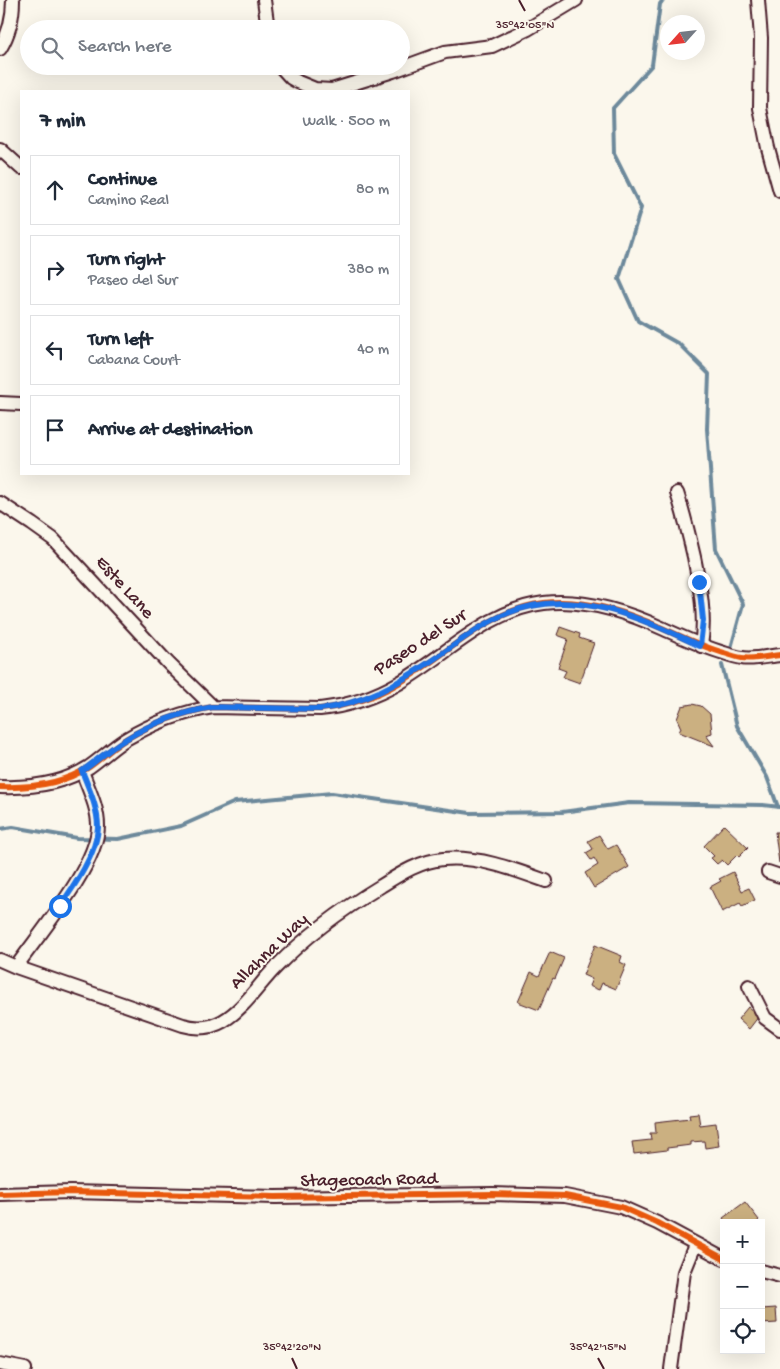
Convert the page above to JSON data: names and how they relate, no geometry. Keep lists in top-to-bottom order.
{
  "streets": {
    "street": [
      "Este Lane",
      "Paseo del Sur",
      "Allahna Way",
      "Stagecoach Road"
    ]
  },
  "crossings": [
    ["Este Lane", "Paseo del Sur"]
  ],
  "north": "bottom left",
  "page": {
    "search": "Search here",
    "heading": ["7 min", "Walk · 500 m"],
    "list": [
      ["Continue", "Camino Real", "80 m"],
      ["Turn right", "Paseo del Sur", "380 m"],
      ["Turn left", "Cabana Court", "40 m"],
      "Arrive at destination"
    ],
    "map_buttons": ["+", "−"]
  },
  "coordinates": ["35°42'05\"N", "35°42'20\"N", "35°42'15\"N"]
}
